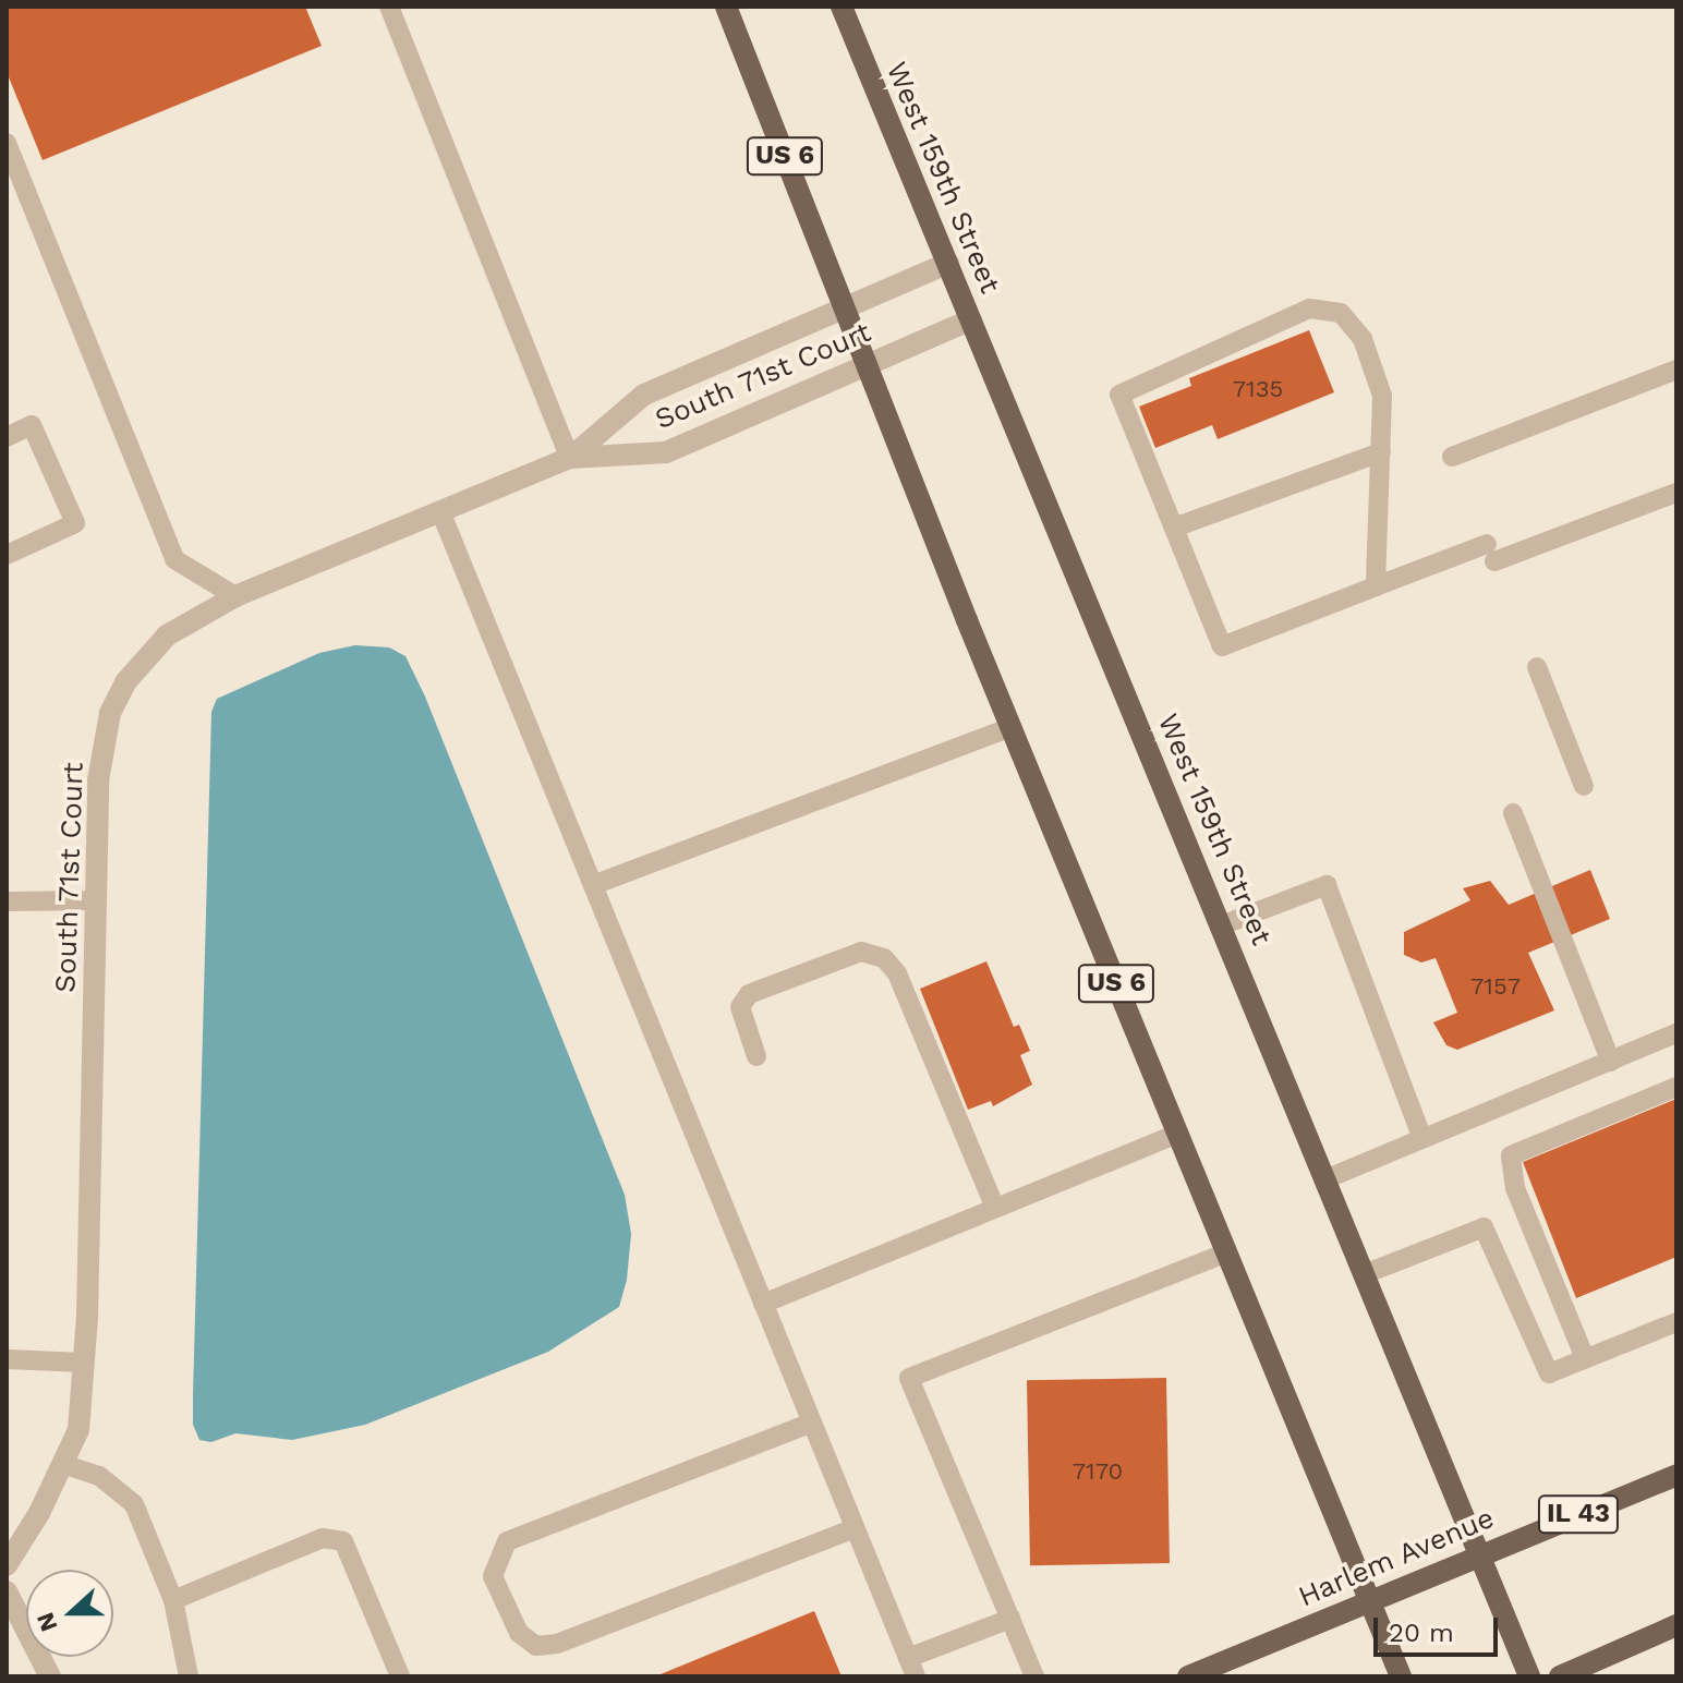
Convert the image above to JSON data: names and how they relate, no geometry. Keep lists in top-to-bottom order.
{
  "streets": {
    "main road": [
      "US 6",
      "West 159th Street",
      "IL 43",
      "Harlem Avenue"
    ],
    "street": ["South 71st Court"]
  },
  "crossings": [
    ["US 6", "South 71st Court"],
    ["US 6", "Harlem Avenue"],
    ["West 159th Street", "South 71st Court"],
    ["West 159th Street", "Harlem Avenue"]
  ],
  "house_numbers": ["7135", "7157", "7170"],
  "scale_bar": "20 m",
  "north": "left"
}
